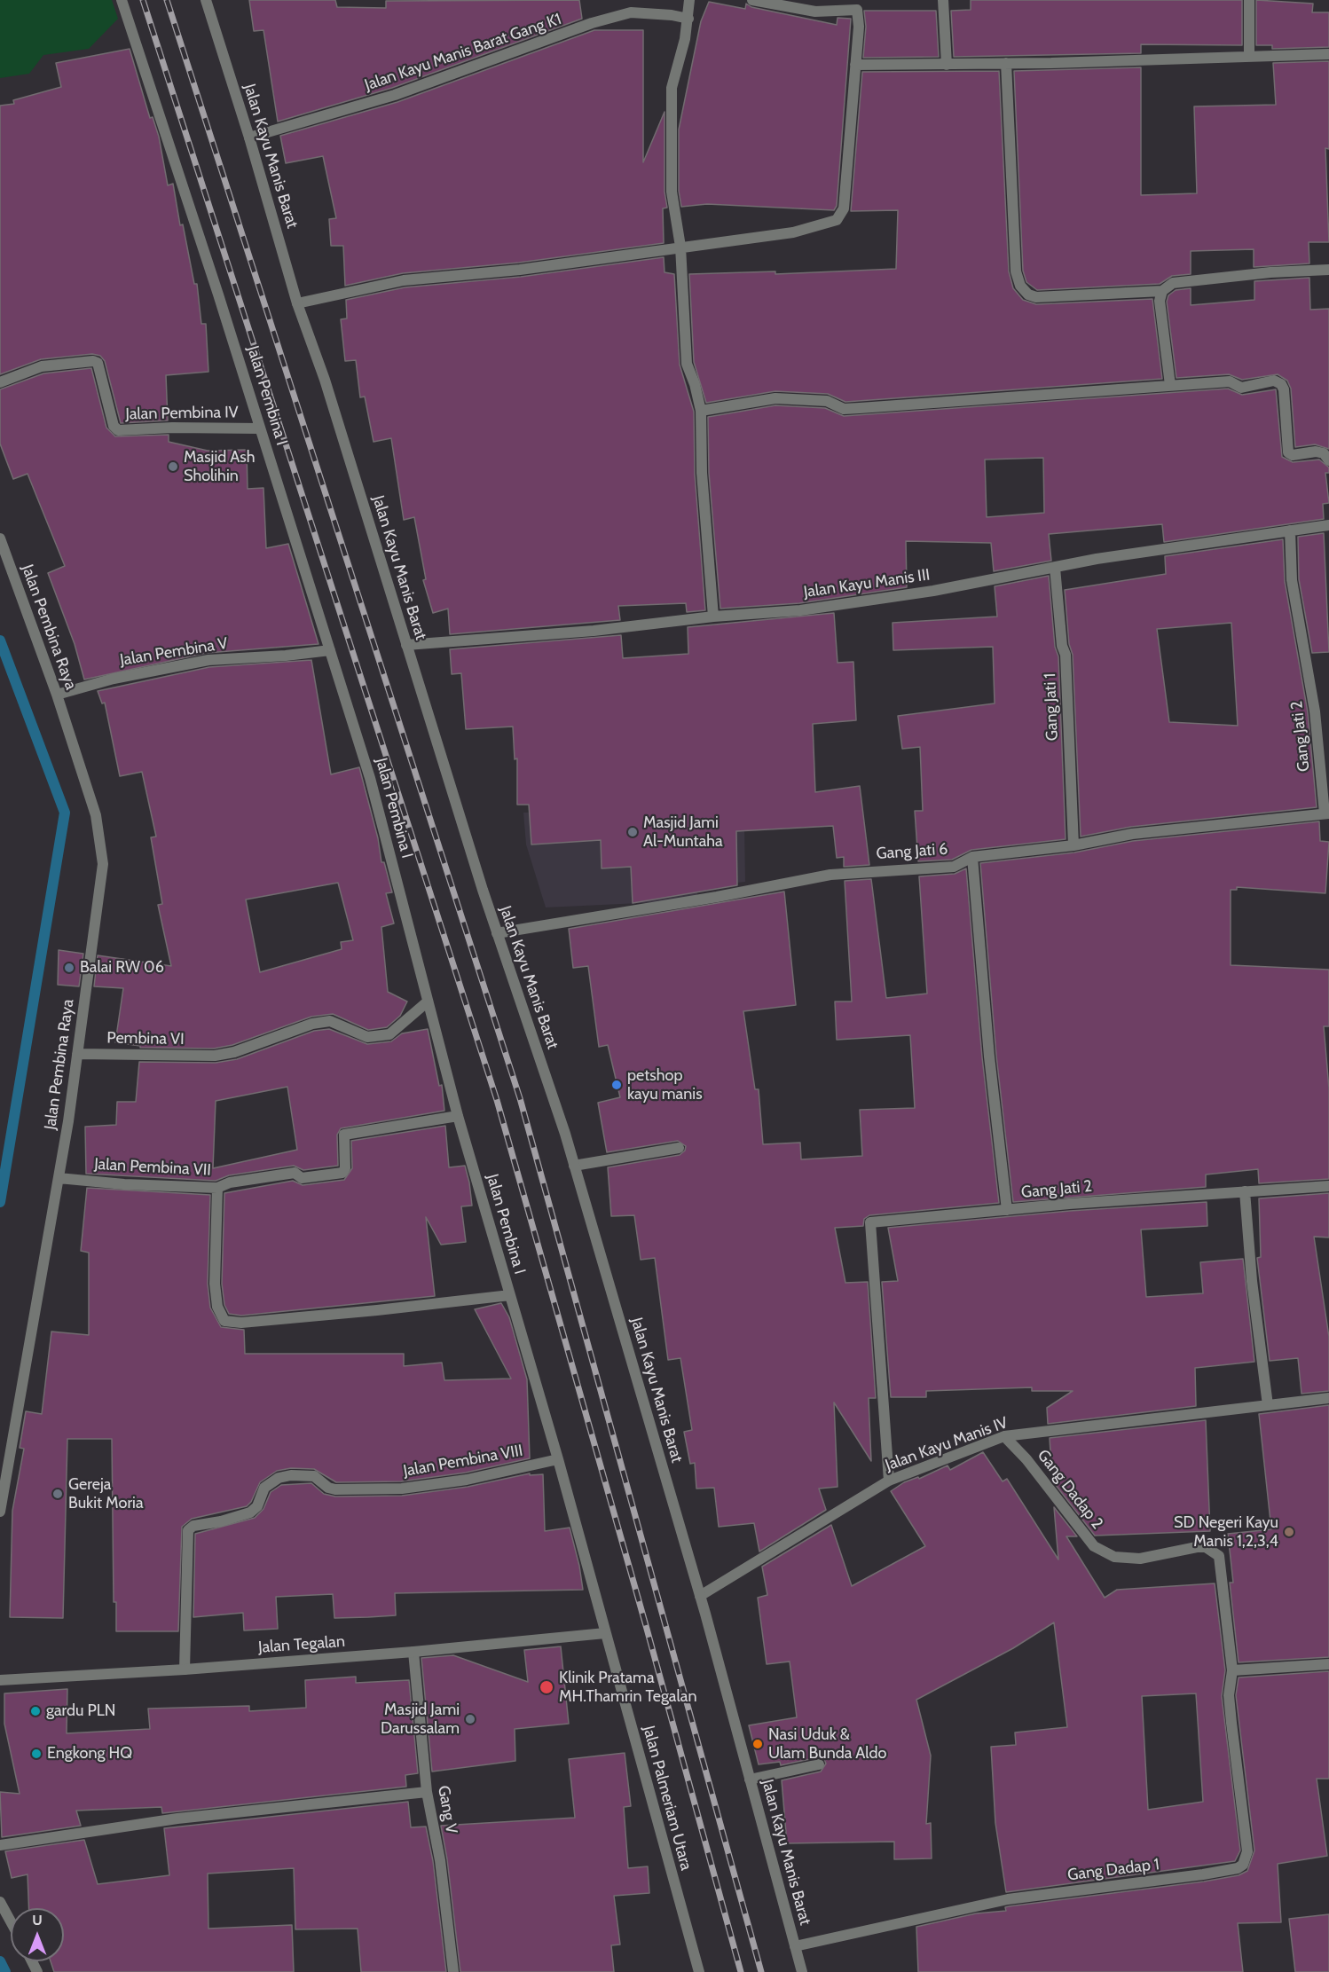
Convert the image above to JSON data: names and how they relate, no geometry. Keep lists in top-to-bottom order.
{
  "streets": {
    "street": [
      "Jalan Kayu Manis Barat Gang K1",
      "Jalan Kayu Manis Barat",
      "Jalan Pembina I",
      "Jalan Pembina IV",
      "Jalan Kayu Manis III",
      "Jalan Pembina Raya",
      "Jalan Pembina V",
      "Gang Jati 1",
      "Gang Jati 2",
      "Gang Jati 6",
      "Pembina VI",
      "Jalan Pembina VII",
      "Jalan Kayu Manis IV",
      "Jalan Pembina VIII",
      "Gang Dadap 2",
      "Jalan Tegalan",
      "Jalan Palmeriam Utara",
      "Gang V",
      "Gang Dadap 1"
    ]
  },
  "crossings": [
    ["Jalan Kayu Manis Barat Gang K1", "Jalan Kayu Manis Barat"],
    ["Jalan Kayu Manis Barat", "Jalan Kayu Manis III"],
    ["Jalan Kayu Manis Barat", "Gang Jati 6"],
    ["Jalan Kayu Manis Barat", "Jalan Kayu Manis IV"],
    ["Jalan Kayu Manis Barat", "Gang Dadap 1"],
    ["Jalan Pembina I", "Jalan Pembina IV"],
    ["Jalan Pembina I", "Jalan Pembina V"],
    ["Jalan Pembina I", "Pembina VI"],
    ["Jalan Pembina I", "Jalan Pembina VII"],
    ["Jalan Pembina I", "Jalan Pembina VIII"],
    ["Jalan Pembina I", "Jalan Tegalan"],
    ["Jalan Pembina I", "Jalan Palmeriam Utara"],
    ["Jalan Kayu Manis III", "Gang Jati 1"],
    ["Jalan Kayu Manis III", "Gang Jati 2"],
    ["Jalan Pembina Raya", "Jalan Pembina V"],
    ["Jalan Pembina Raya", "Pembina VI"],
    ["Jalan Pembina Raya", "Jalan Pembina VII"],
    ["Gang Jati 1", "Gang Jati 6"],
    ["Gang Jati 2", "Gang Jati 6"],
    ["Gang Jati 2", "Jalan Kayu Manis IV"],
    ["Jalan Kayu Manis IV", "Gang Dadap 2"],
    ["Jalan Pembina VIII", "Jalan Tegalan"],
    ["Gang Dadap 2", "Gang Dadap 1"],
    ["Jalan Tegalan", "Jalan Palmeriam Utara"],
    ["Jalan Tegalan", "Gang V"]
  ],
  "places": [
    "Masjid Ash Sholihin",
    "Masjid Jami Al-Muntaha",
    "Balai RW 06",
    "petshop kayu manis",
    "Gereja Bukit Moria",
    "SD Negeri Kayu Manis 1,2,3,4",
    "Klinik Pratama MH.Thamrin Tegalan",
    "gardu PLN",
    "Masjid Jami Darussalam",
    "Nasi Uduk & Ulam Bunda Aldo",
    "Engkong HQ"
  ],
  "north": "top"
}
